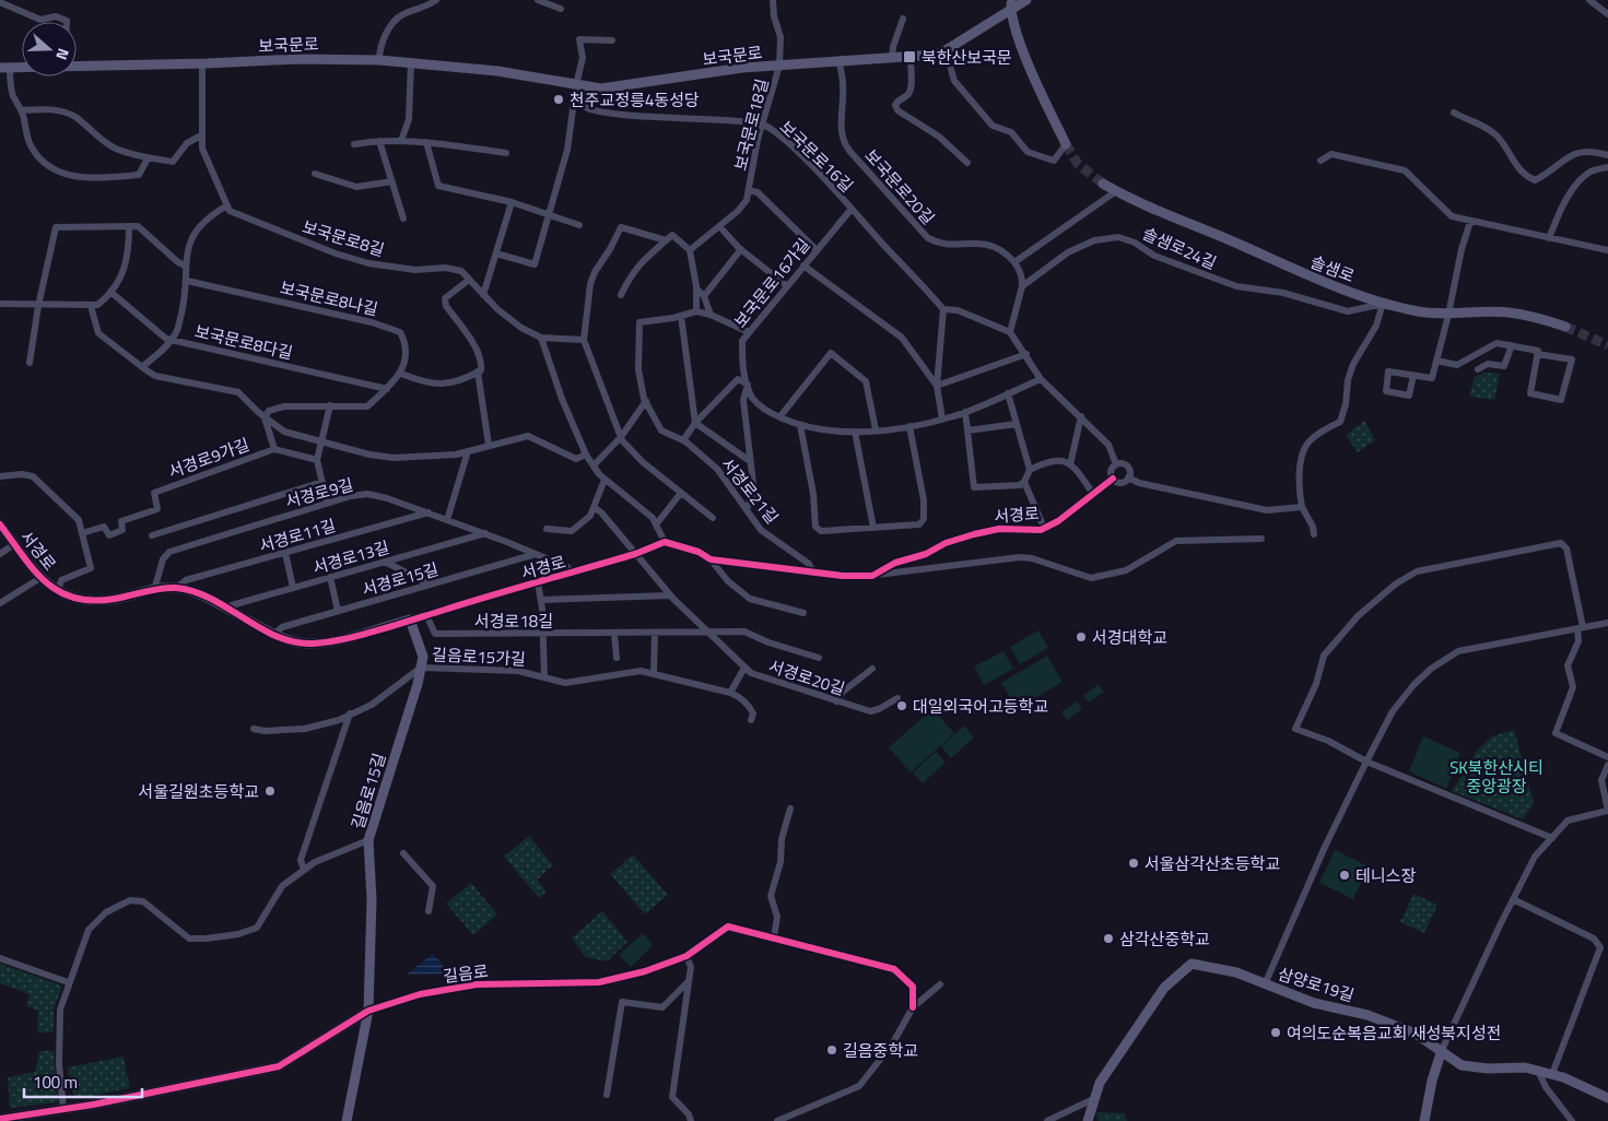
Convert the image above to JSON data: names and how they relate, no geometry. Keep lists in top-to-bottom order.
{
  "streets": {
    "street": [
      "보국문로",
      "보국문로18길",
      "보국문로16길",
      "보국문로20길",
      "보국문로8길",
      "솔샘로24길",
      "솔샘로",
      "보국문로16가길",
      "보국문로8나길",
      "보국문로8다길",
      "서경로9가길",
      "서경로21길",
      "서경로9길",
      "서경로",
      "서경로11길",
      "서경로13길",
      "서경로15길",
      "서경로18길",
      "길음로15가길",
      "서경로20길",
      "길음로15길",
      "길음로",
      "삼양로19길"
    ]
  },
  "crossings": [
    ["보국문로", "보국문로18길"],
    ["보국문로", "보국문로16길"],
    ["보국문로", "보국문로20길"],
    ["보국문로18길", "보국문로16길"],
    ["보국문로18길", "보국문로16가길"],
    ["보국문로16길", "보국문로16가길"],
    ["솔샘로24길", "솔샘로"],
    ["서경로9가길", "서경로"],
    ["서경로21길", "서경로"],
    ["서경로9길", "서경로"],
    ["서경로9길", "서경로11길"],
    ["서경로9길", "서경로13길"],
    ["서경로9길", "서경로15길"],
    ["서경로", "서경로11길"],
    ["서경로", "서경로13길"],
    ["서경로", "서경로15길"],
    ["서경로", "서경로18길"],
    ["서경로", "서경로20길"],
    ["서경로", "길음로15길"],
    ["서경로18길", "서경로20길"],
    ["길음로15가길", "길음로15길"],
    ["길음로15길", "길음로"]
  ],
  "parks": ["SK북한산시티 중앙광장"],
  "places": {
    "transit": ["북한산보국문"],
    "other": [
      "천주교정릉4동성당",
      "서경대학교",
      "대일외국어고등학교",
      "서울길원초등학교",
      "서울삼각산초등학교",
      "테니스장",
      "삼각산중학교",
      "여의도순복음교회 새성북지성전",
      "길음중학교"
    ]
  },
  "scale_bar": "100 m",
  "north": "right"
}
